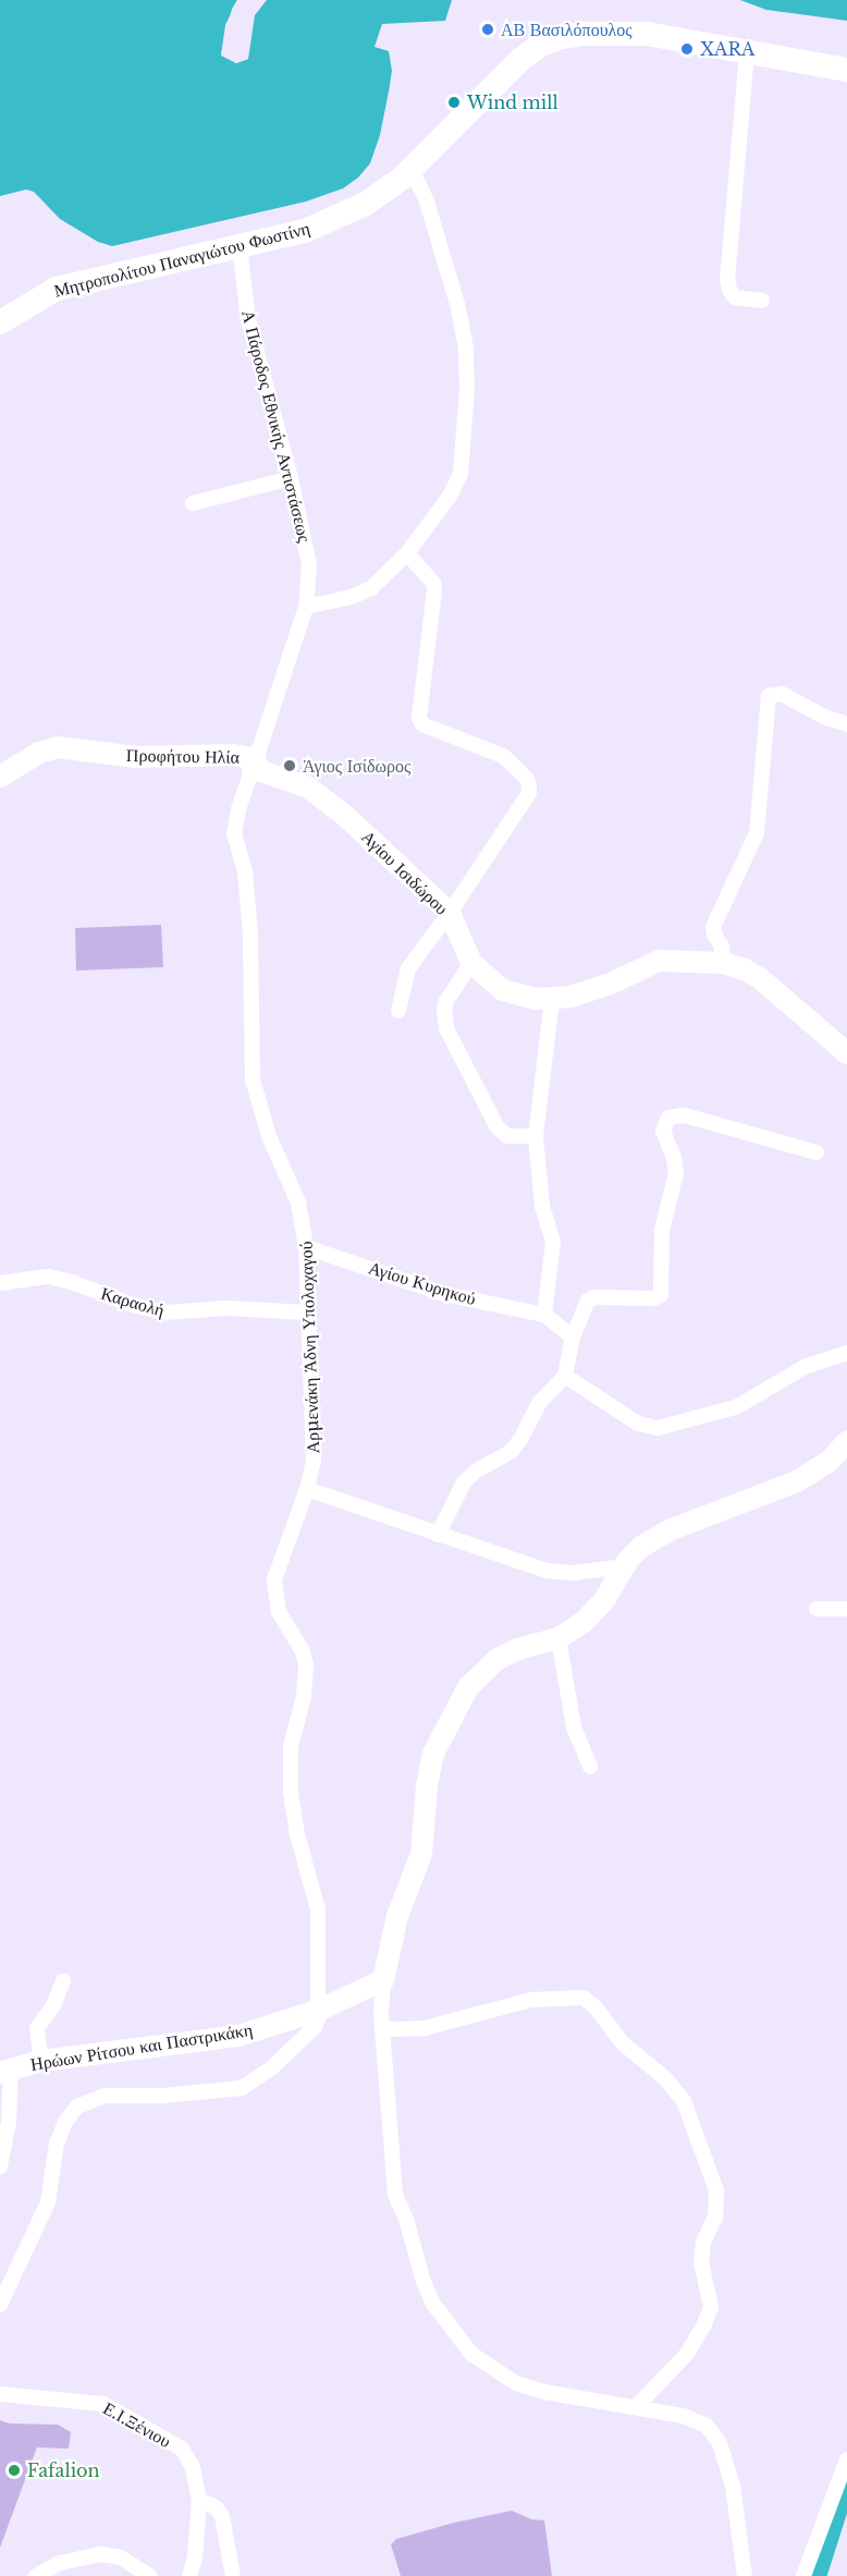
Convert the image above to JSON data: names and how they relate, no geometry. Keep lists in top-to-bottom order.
{
  "streets": {
    "main road": [
      "Μητροπολίτου Παναγιώτου Φωστίνη",
      "Προφήτου Ηλία",
      "Αγίου Ισιδώρου",
      "Ηρώων Ρίτσου και Παστρικάκη"
    ],
    "street": [
      "Α Πάροδος Εθνικής Αντιστάσεως",
      "Αγίου Κυρηκού",
      "Καραολή",
      "Αρμενάκη Άδνη Υπολοχαγού",
      "Ε.Ι.Ξένιου"
    ]
  },
  "crossings": [
    ["Μητροπολίτου Παναγιώτου Φωστίνη", "Α Πάροδος Εθνικής Αντιστάσεως"],
    ["Α Πάροδος Εθνικής Αντιστάσεως", "Προφήτου Ηλία"],
    ["Α Πάροδος Εθνικής Αντιστάσεως", "Αγίου Ισιδώρου"],
    ["Α Πάροδος Εθνικής Αντιστάσεως", "Αρμενάκη Άδνη Υπολοχαγού"],
    ["Προφήτου Ηλία", "Αγίου Ισιδώρου"],
    ["Προφήτου Ηλία", "Αρμενάκη Άδνη Υπολοχαγού"],
    ["Αγίου Ισιδώρου", "Αρμενάκη Άδνη Υπολοχαγού"],
    ["Αγίου Κυρηκού", "Αρμενάκη Άδνη Υπολοχαγού"],
    ["Καραολή", "Αρμενάκη Άδνη Υπολοχαγού"],
    ["Αρμενάκη Άδνη Υπολοχαγού", "Ηρώων Ρίτσου και Παστρικάκη"]
  ],
  "places": [
    "ΑΒ Βασιλόπουλος",
    "XARA",
    "Wind mill",
    "Άγιος Ισίδωρος",
    "Fafalion"
  ]
}
